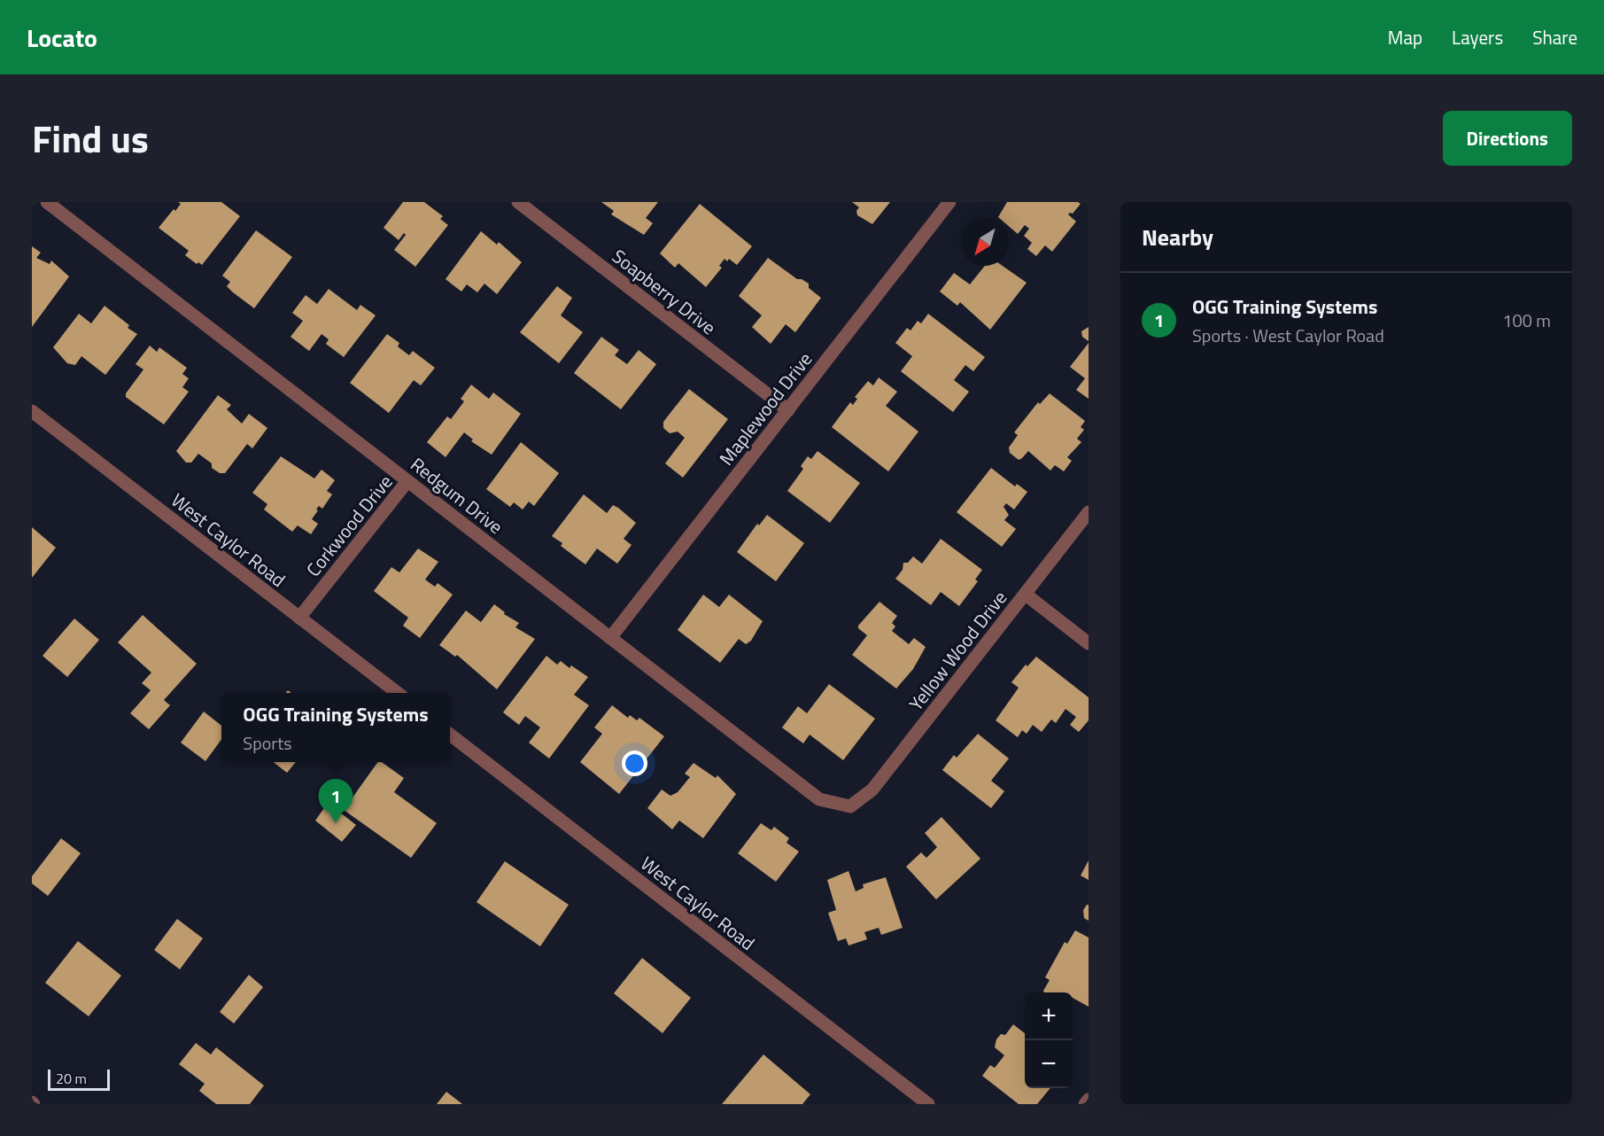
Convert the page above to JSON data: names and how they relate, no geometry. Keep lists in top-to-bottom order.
{
  "streets": {
    "street": [
      "Soapberry Drive",
      "Maplewood Drive",
      "Redgum Drive",
      "Corkwood Drive",
      "West Caylor Road",
      "Yellow Wood Drive"
    ]
  },
  "crossings": [
    ["Soapberry Drive", "Maplewood Drive"],
    ["Maplewood Drive", "Redgum Drive"],
    ["Redgum Drive", "Corkwood Drive"],
    ["Redgum Drive", "Yellow Wood Drive"],
    ["Corkwood Drive", "West Caylor Road"]
  ],
  "scale_bar": "20 m",
  "north": "bottom left",
  "page": {
    "header": "Locato",
    "nav": ["Map", "Layers", "Share"],
    "title": "Find us",
    "buttons": "Directions",
    "heading": "Nearby",
    "list": [
      {
        "mark": "1",
        "name": "OGG Training Systems",
        "note": "Sports · West Caylor Road",
        "value": "100 m"
      }
    ],
    "popup": ["OGG Training Systems", "Sports"],
    "pins": "1",
    "map_buttons": ["+", "−"],
    "scale": "20 m"
  }
}
